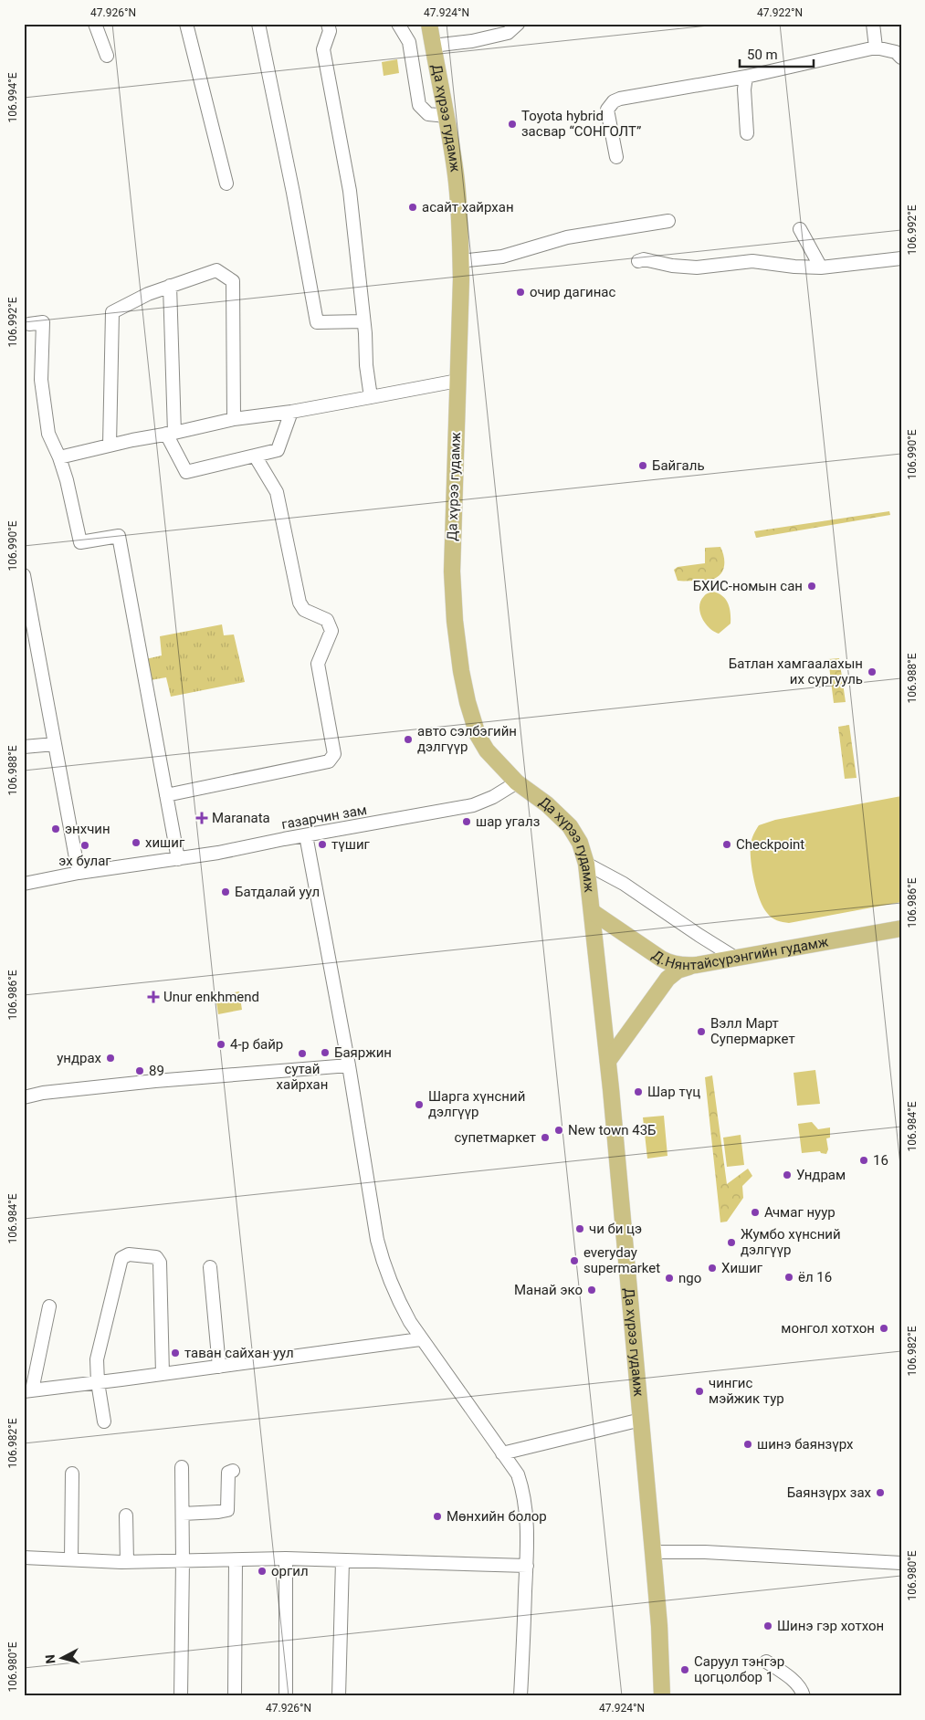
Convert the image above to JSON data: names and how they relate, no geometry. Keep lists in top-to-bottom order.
{
  "streets": {
    "main road": ["Да хүрээ гудамж", "Д.Нянтайсүрэнгийн гудамж"],
    "street": ["газарчин зам"]
  },
  "crossings": [
    ["Да хүрээ гудамж", "газарчин зам"],
    ["Да хүрээ гудамж", "Д.Нянтайсүрэнгийн гудамж"]
  ],
  "places": {
    "other": [
      "Toyota hybrid засвар “СОНГОЛТ”",
      "асайт хайрхан",
      "очир дагинас",
      "Байгаль",
      "БХИС-номын сан",
      "Батлан хамгаалахын их сургууль",
      "авто сэлбэгийн дэлгүүр",
      "шар угалз",
      "энхчин",
      "хишиг",
      "түшиг",
      "Checkpoint",
      "эх булаг",
      "Батдалай уул",
      "Вэлл Март Супермаркет",
      "4-р байр",
      "Баяржин",
      "сутай хайрхан",
      "ундрах",
      "89",
      "Шар түц",
      "Шарга хүнсний дэлгүүр",
      "New town 43Б",
      "супетмаркет",
      "16",
      "Ундрам",
      "Ачмаг нуур",
      "чи би цэ",
      "Жумбо хүнсний дэлгүүр",
      "everyday supermarket",
      "Хишиг",
      "ёл 16",
      "ngo",
      "Манай эко",
      "монгол хотхон",
      "таван сайхан уул",
      "чингис мэйжик тур",
      "шинэ баянзүрх",
      "Баянзүрх зах",
      "Мөнхийн болор",
      "оргил",
      "Шинэ гэр хотхон",
      "Саруул тэнгэр цогцолбор 1"
    ],
    "health": ["Maranata", "Unur enkhmend"]
  },
  "scale_bar": "50 m",
  "north": "left",
  "coordinates": [
    "47.926°N",
    "47.924°N",
    "47.922°N",
    "106.994°E",
    "106.992°E",
    "106.990°E",
    "106.988°E",
    "106.986°E",
    "106.984°E",
    "106.982°E",
    "106.980°E"
  ]
}
